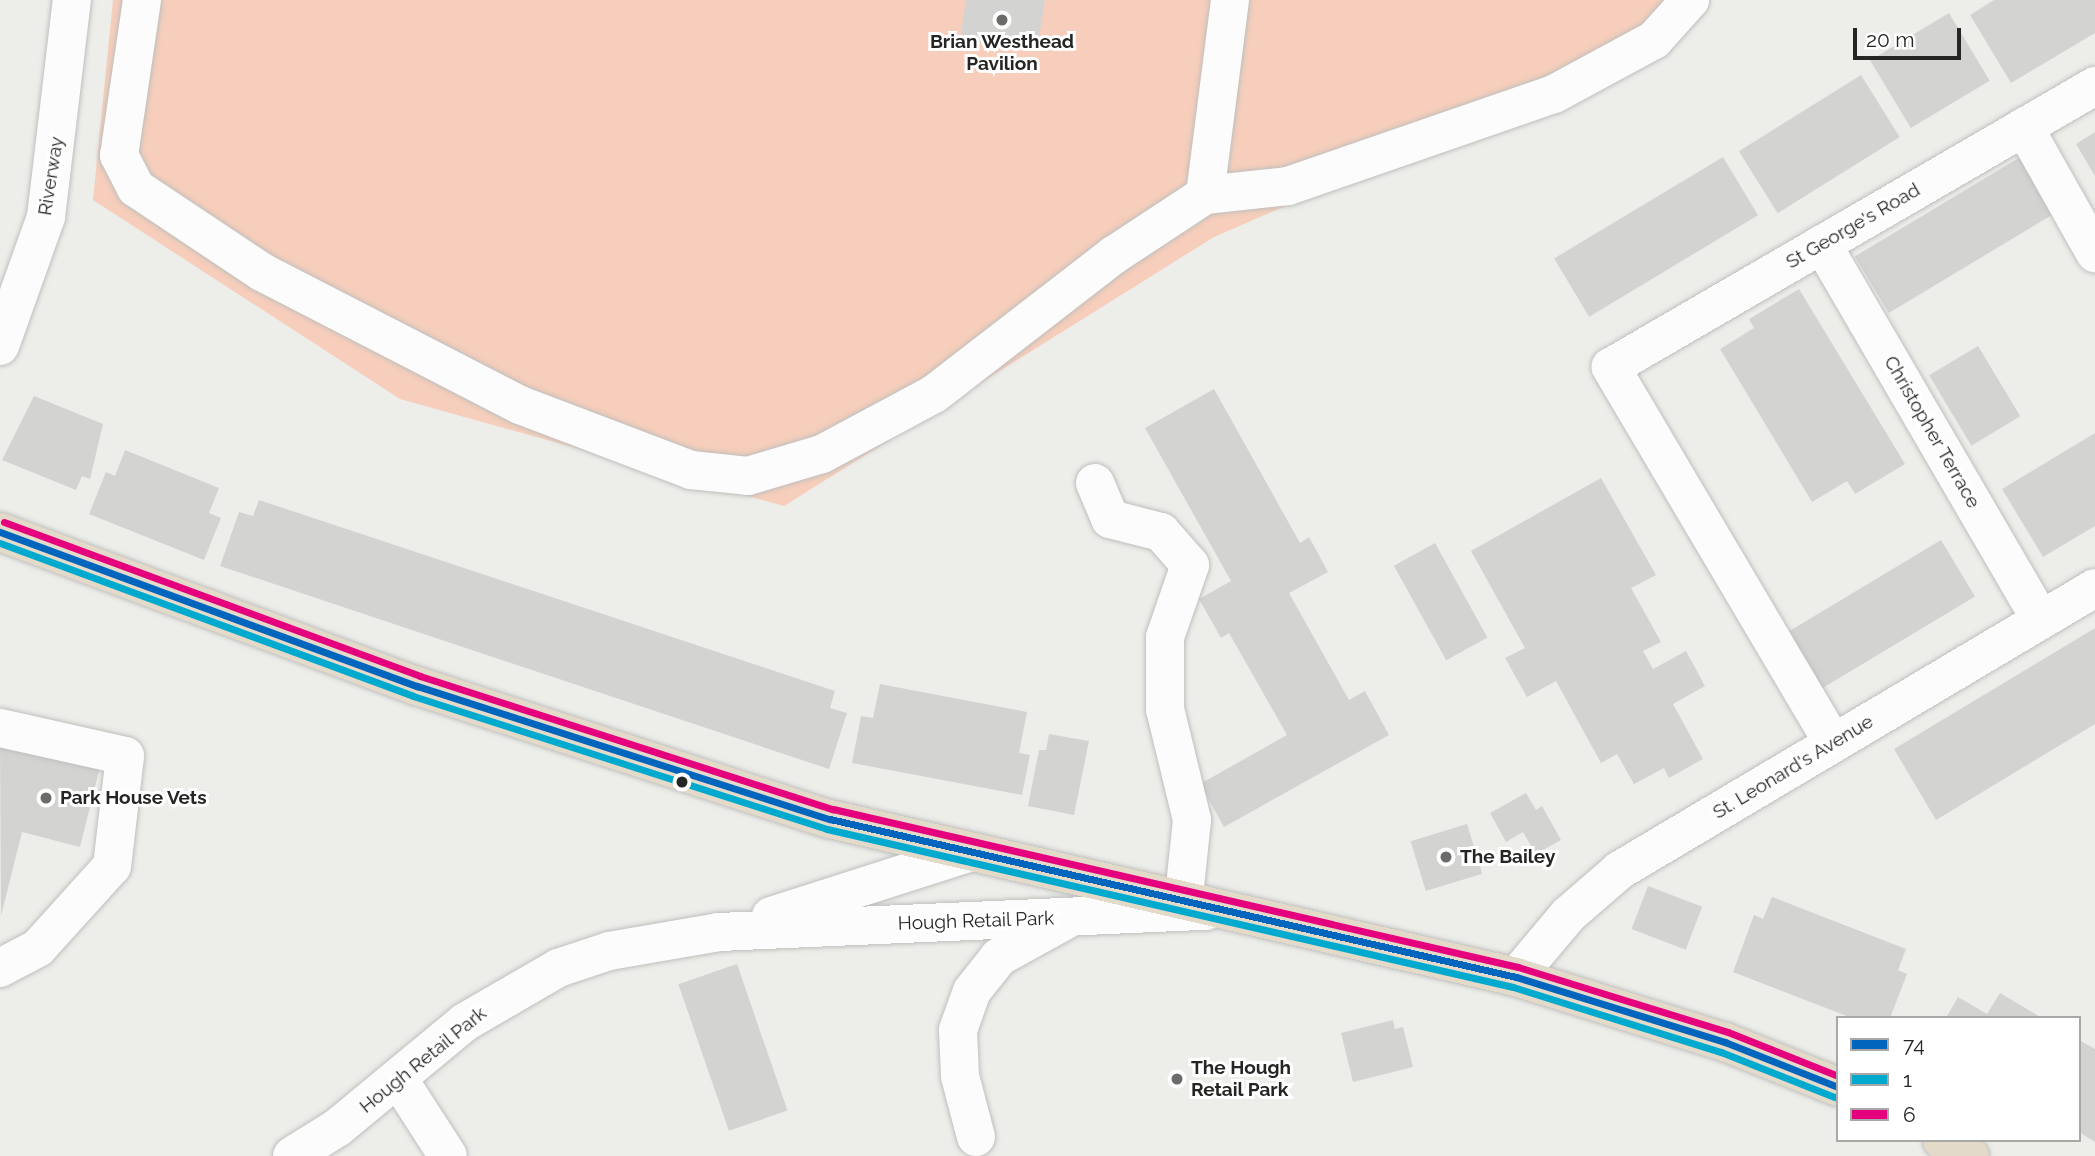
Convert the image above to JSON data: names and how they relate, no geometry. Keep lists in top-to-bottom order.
{
  "streets": {
    "street": [
      "Riverway",
      "St George's Road",
      "Christopher Terrace",
      "St. Leonard's Avenue",
      "Hough Retail Park"
    ]
  },
  "crossings": [
    ["St George's Road", "Christopher Terrace"],
    ["St George's Road", "St. Leonard's Avenue"],
    ["Christopher Terrace", "St. Leonard's Avenue"]
  ],
  "places": [
    "Brian Westhead Pavilion",
    "Park House Vets",
    "The Bailey",
    "The Hough Retail Park"
  ],
  "lines": ["transit line 6", "transit line 74", "transit line 1"],
  "legend": ["74", "1", "6"],
  "scale_bar": "20 m"
}
